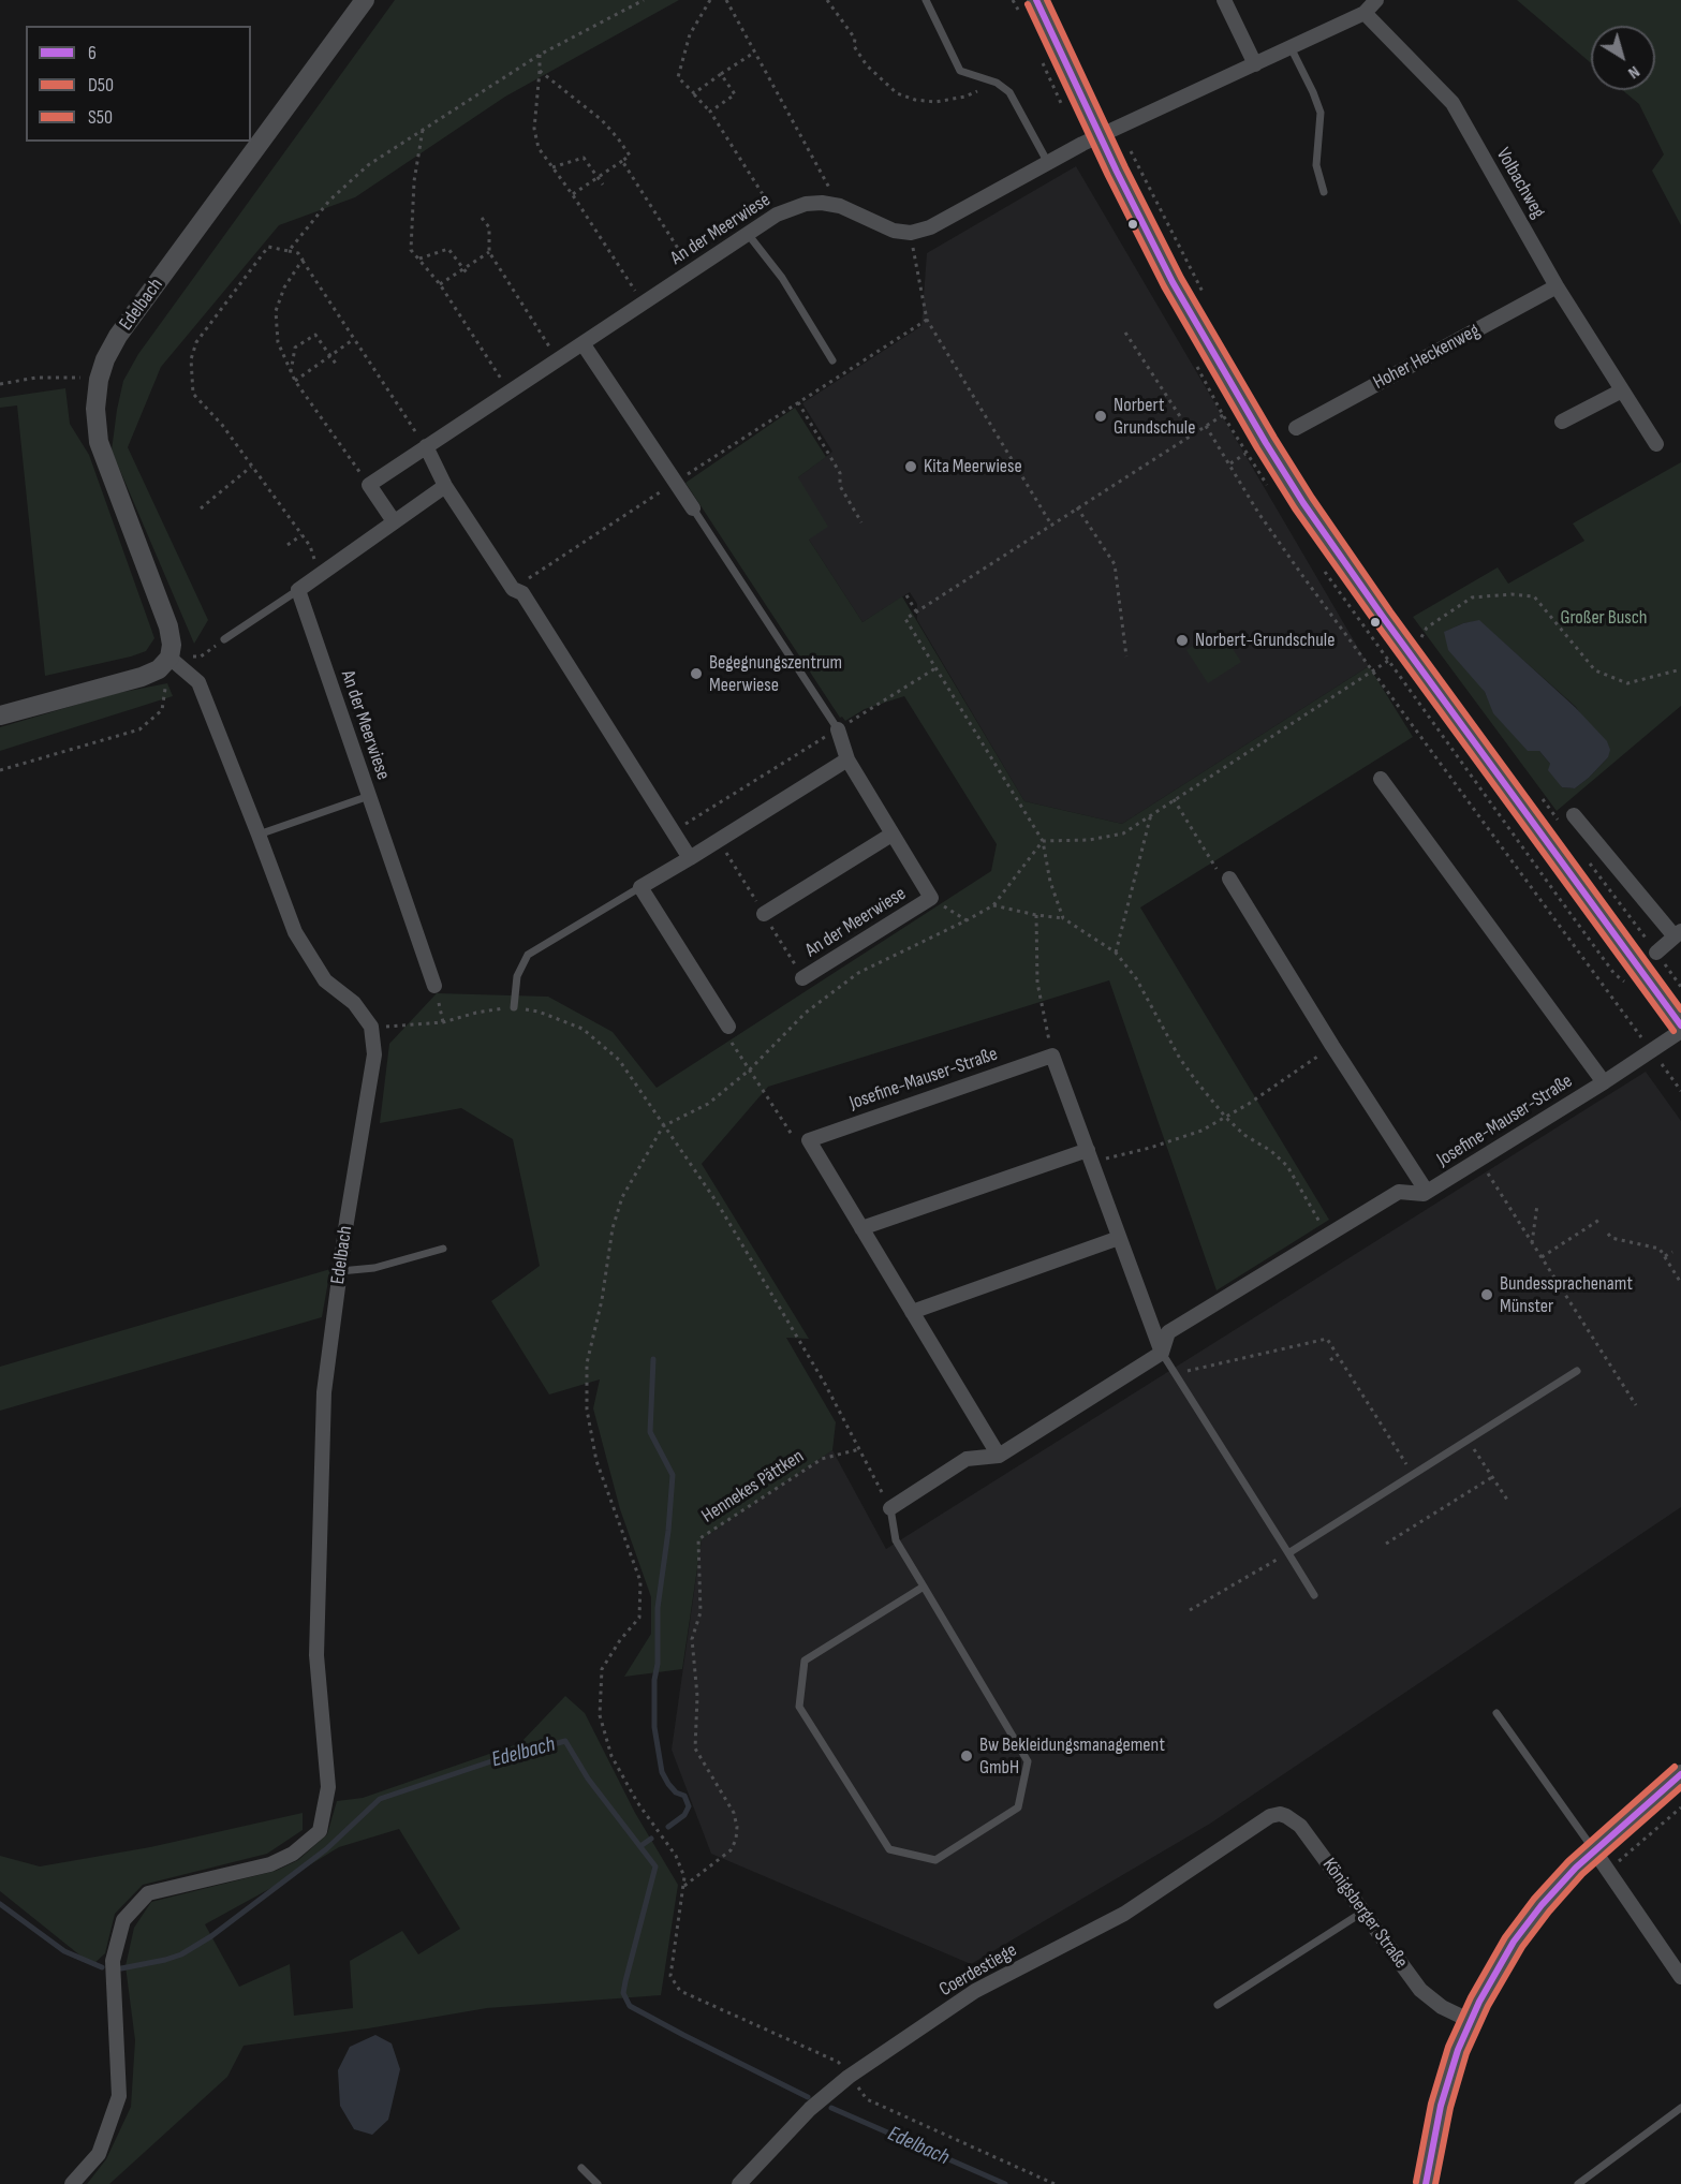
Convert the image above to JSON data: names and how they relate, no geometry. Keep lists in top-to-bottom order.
{
  "streets": {
    "street": [
      "Volbachweg",
      "An der Meerwiese",
      "Edelbach",
      "Hoher Heckenweg",
      "Josefine-Mauser-Straße",
      "Königsberger Straße",
      "Coerdestiege"
    ],
    "path": ["Hennekes Pättken"]
  },
  "crossings": [
    ["Volbachweg", "Hoher Heckenweg"],
    ["Königsberger Straße", "Coerdestiege"]
  ],
  "water": ["Edelbach"],
  "parks": ["Großer Busch"],
  "places": [
    "Norbert Grundschule",
    "Kita Meerwiese",
    "Norbert-Grundschule",
    "Begegnungszentrum Meerwiese",
    "Bundessprachenamt Münster",
    "Bw Bekleidungsmanagement GmbH"
  ],
  "lines": ["transit line 6", "transit line S50", "transit line D50"],
  "legend": ["6", "D50", "S50"],
  "north": "bottom right"
}
